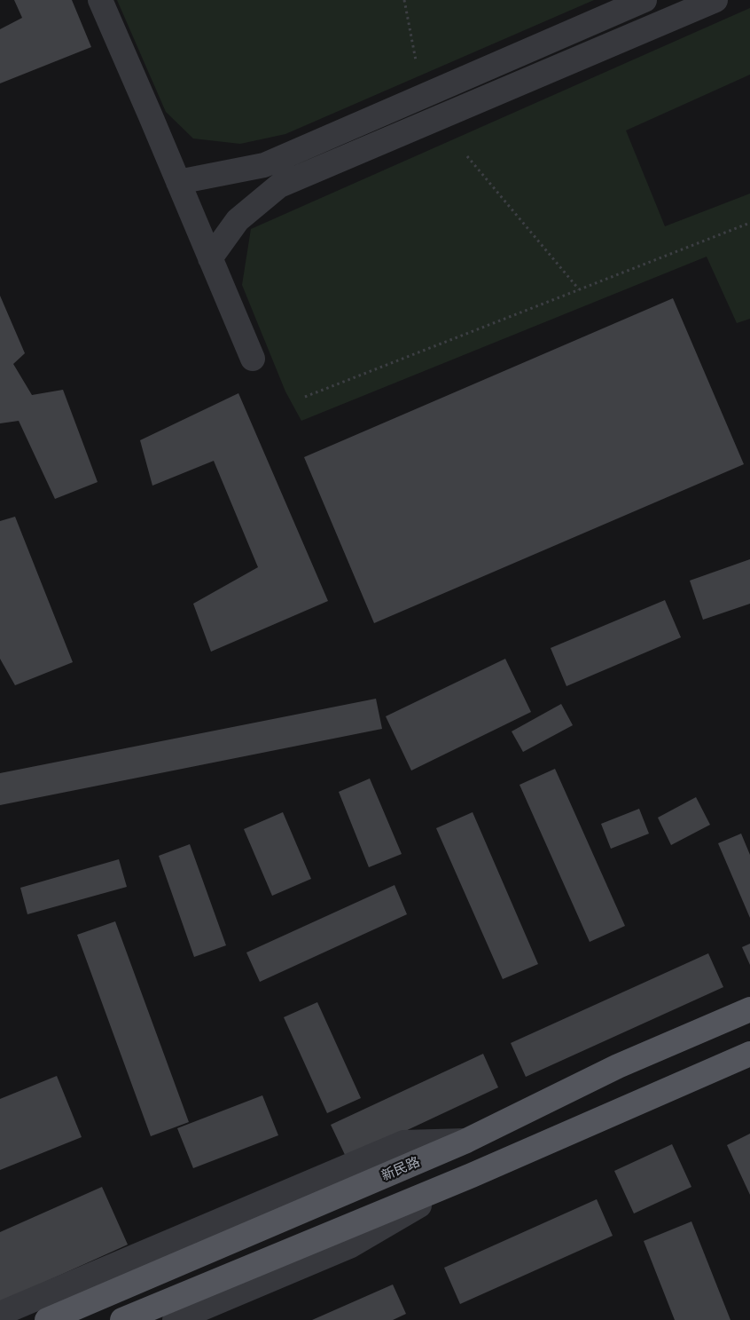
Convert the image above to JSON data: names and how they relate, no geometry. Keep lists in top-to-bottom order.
{
  "streets": {
    "main road": ["新民路"]
  }
}
